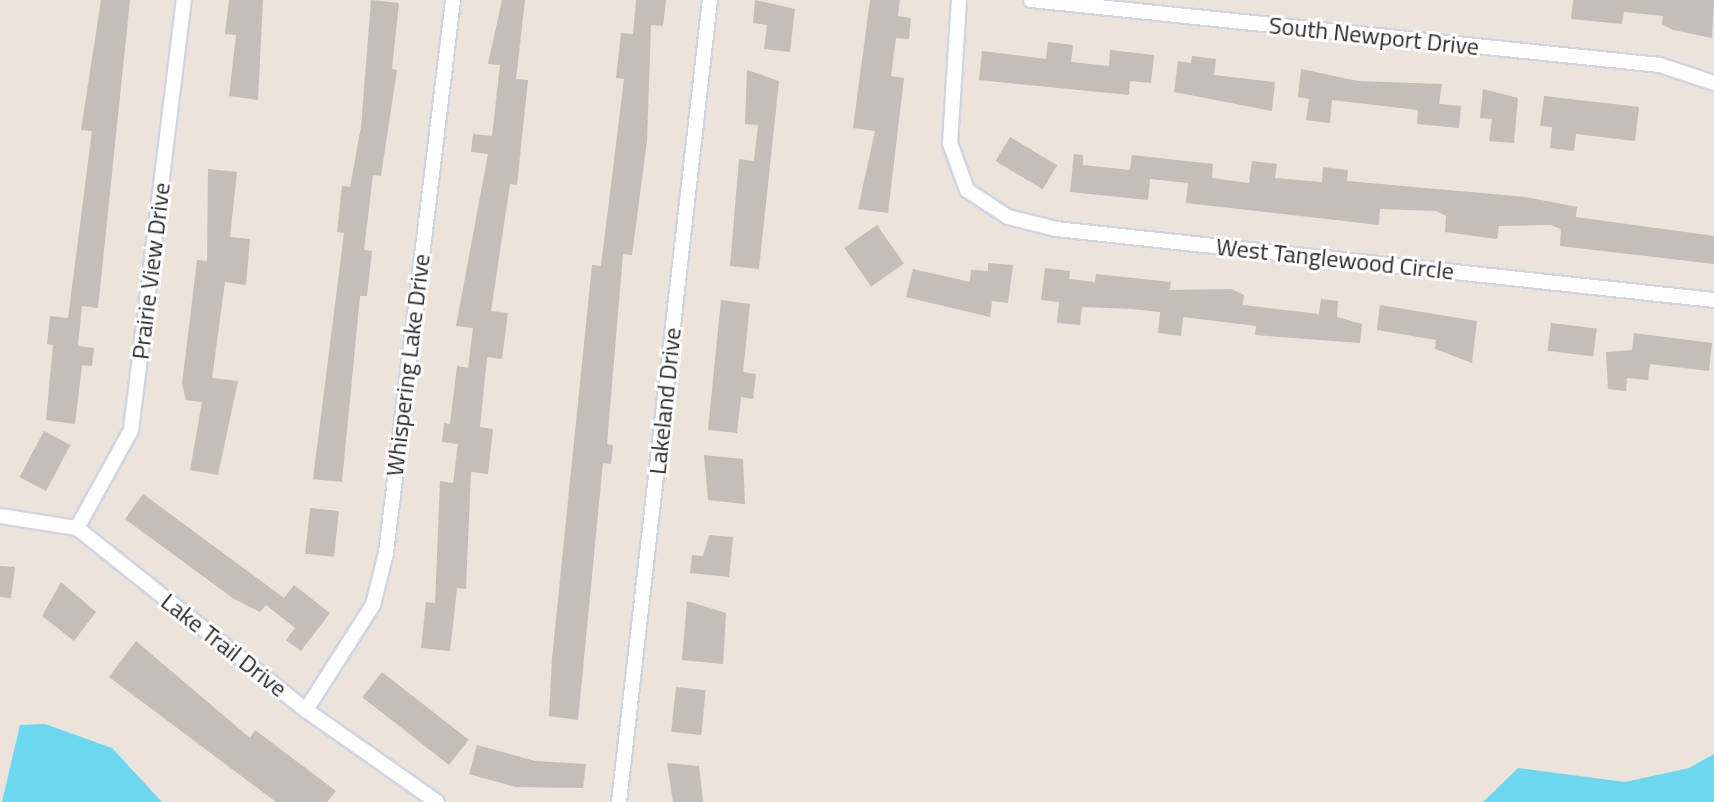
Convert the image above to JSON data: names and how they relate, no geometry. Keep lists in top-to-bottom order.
{
  "streets": {
    "street": [
      "South Newport Drive",
      "West Tanglewood Circle",
      "Prairie View Drive",
      "Whispering Lake Drive",
      "Lakeland Drive",
      "Lake Trail Drive"
    ]
  },
  "crossings": [
    ["Prairie View Drive", "Lake Trail Drive"],
    ["Whispering Lake Drive", "Lake Trail Drive"]
  ]
}
